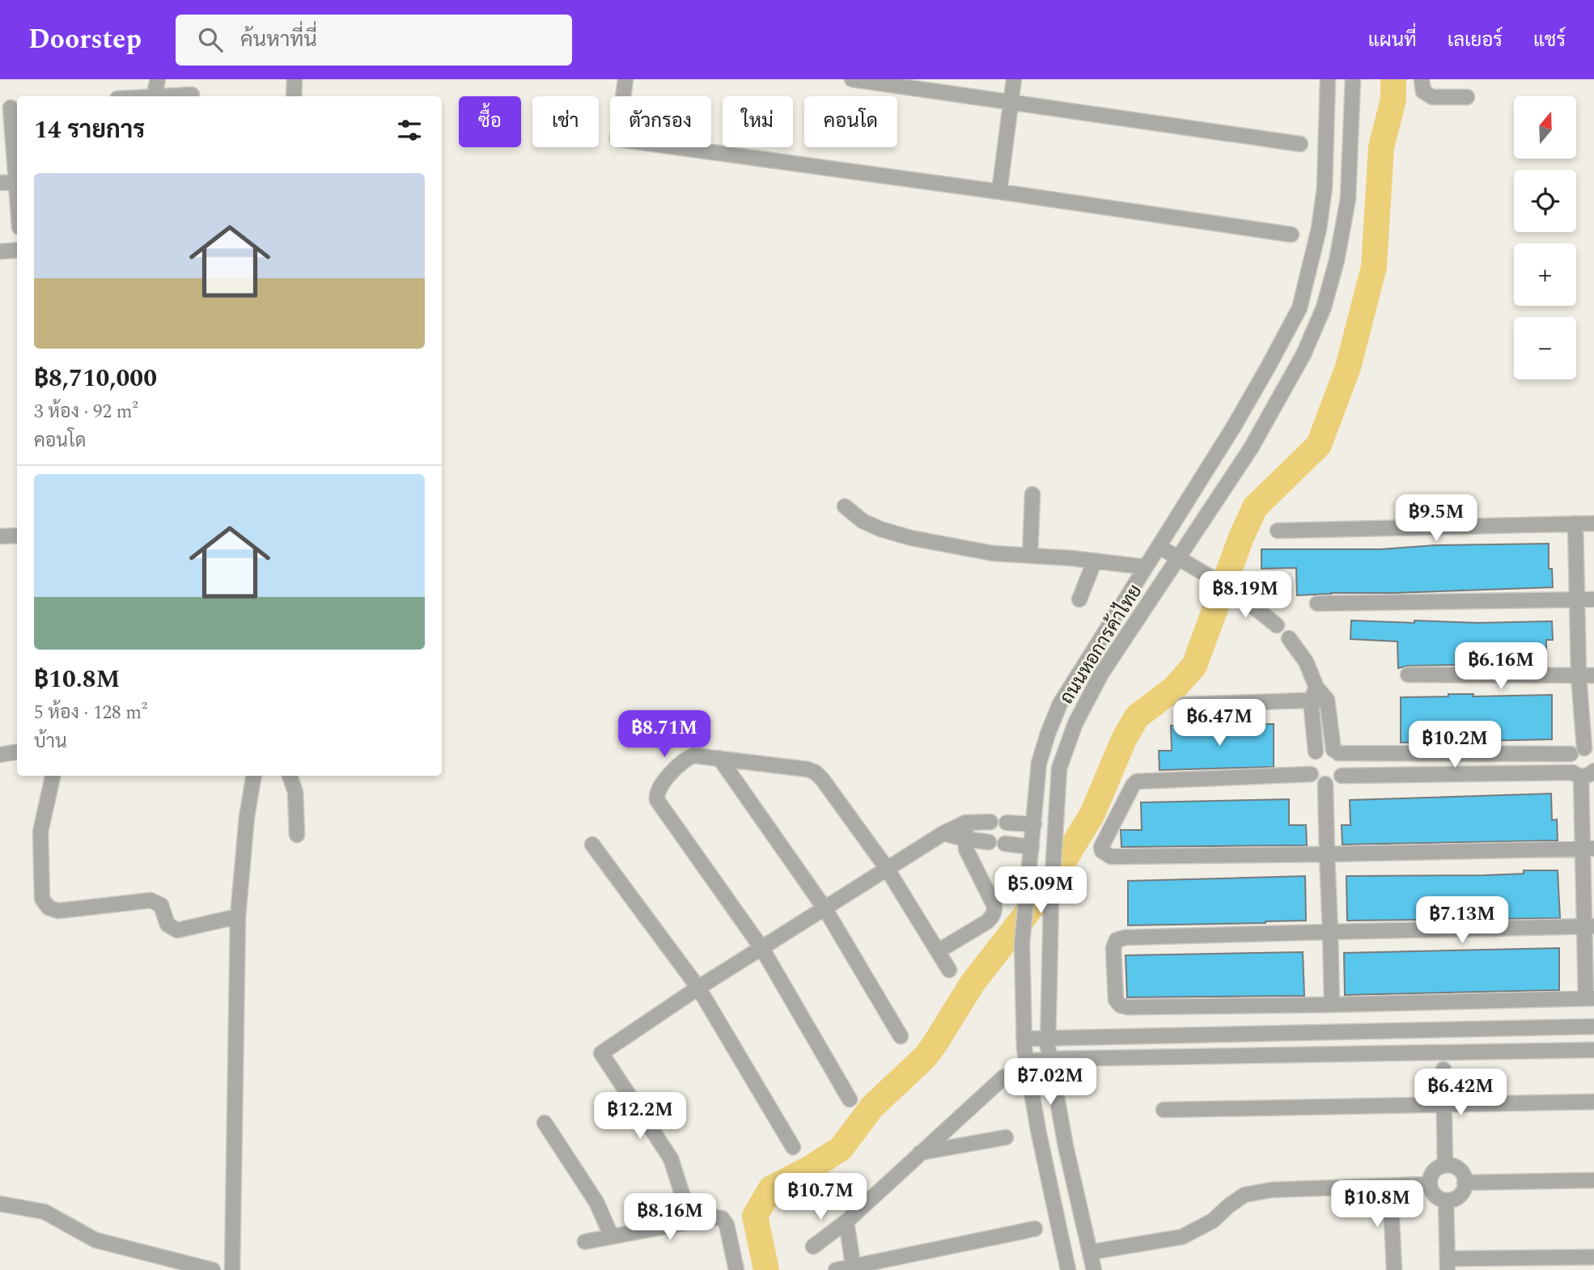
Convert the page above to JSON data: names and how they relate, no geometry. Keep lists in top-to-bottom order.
{
  "streets": {
    "street": ["ถนนหอการค้าไทย"]
  },
  "north": "top",
  "page": {
    "header": "Doorstep",
    "search": "ค้นหาที่นี่",
    "nav": ["แผนที่", "เลเยอร์", "แชร์"],
    "map_buttons": ["+", "−"],
    "chip": [
      "ซื้อ",
      "เช่า",
      "ตัวกรอง",
      "ใหม่",
      "คอนโด"
    ],
    "heading": "14 รายการ",
    "list": [
      {
        "name": "฿8,710,000",
        "note": "3 ห้อง · 92 m² · คอนโด"
      },
      {
        "name": "฿10.8M",
        "note": "5 ห้อง · 128 m² · บ้าน"
      }
    ],
    "price": [
      "฿9.5M",
      "฿8.19M",
      "฿6.16M",
      "฿6.47M",
      "฿8.71M",
      "฿10.2M",
      "฿5.09M",
      "฿7.13M",
      "฿7.02M",
      "฿6.42M",
      "฿12.2M",
      "฿10.7M",
      "฿10.8M",
      "฿8.16M"
    ]
  }
}
